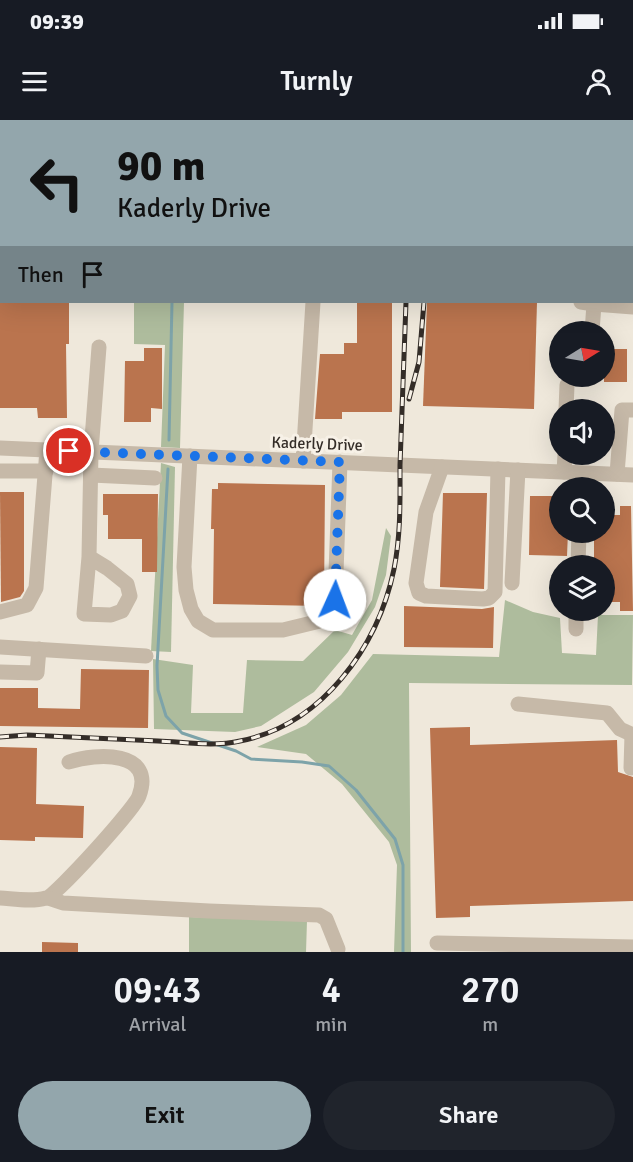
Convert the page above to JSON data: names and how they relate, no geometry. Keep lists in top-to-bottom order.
{
  "streets": {
    "street": ["Kaderly Drive"]
  },
  "north": "right",
  "page": {
    "status": "09:39",
    "header": "Turnly",
    "turn": ["90 m", "Kaderly Drive"],
    "then": "Then",
    "eta": [
      "09:43",
      "Arrival",
      "4",
      "min",
      "270",
      "m"
    ],
    "buttons": ["Exit", "Share"]
  }
}
